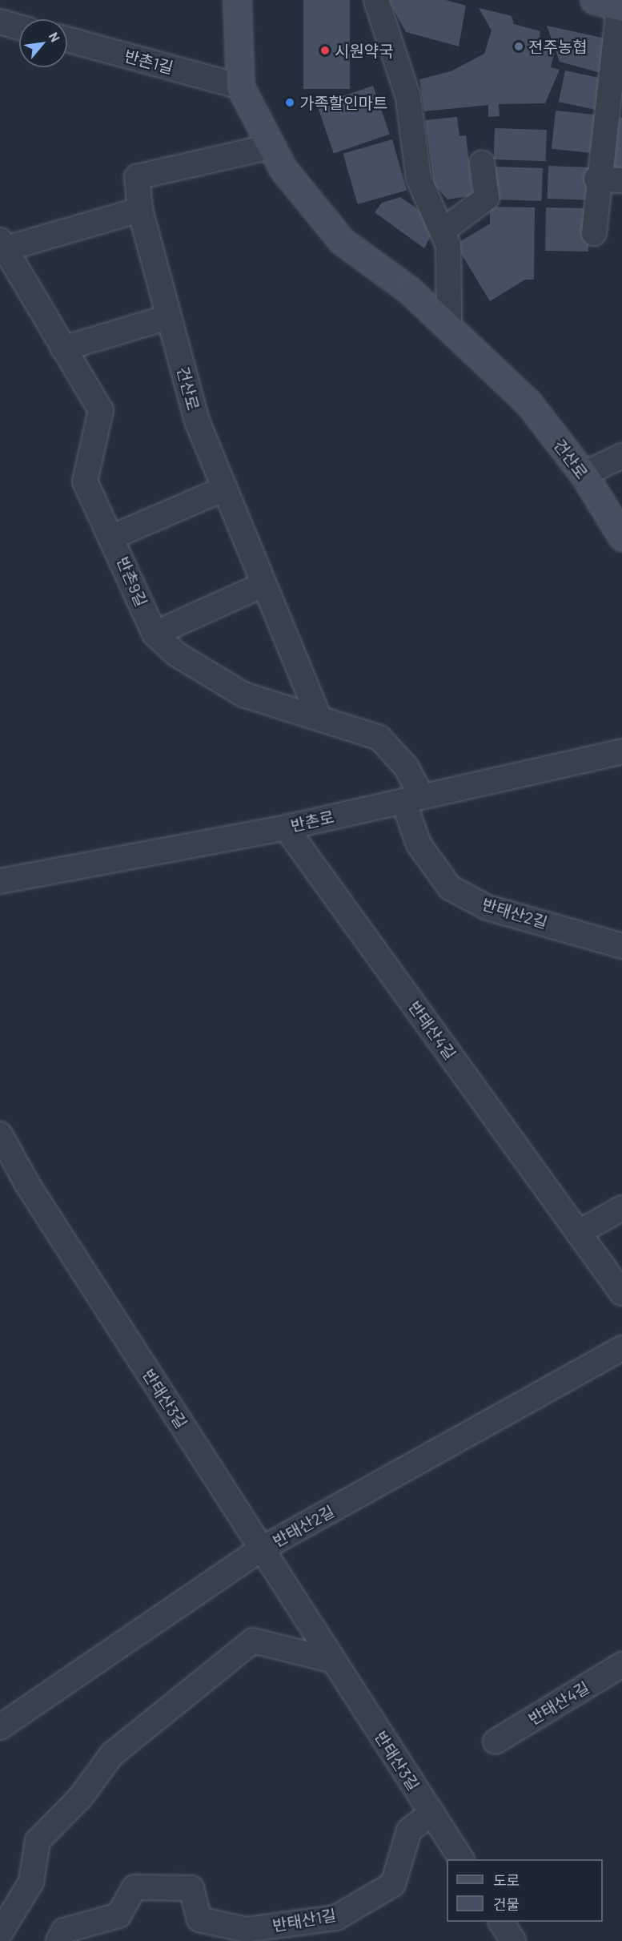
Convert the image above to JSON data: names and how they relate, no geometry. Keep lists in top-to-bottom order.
{
  "streets": {
    "street": [
      "반촌1길",
      "건산로",
      "반촌9길",
      "반촌로",
      "반태산2길",
      "반태산4길",
      "반태산3길",
      "반태산1길"
    ]
  },
  "crossings": [
    ["반촌1길", "건산로"],
    ["건산로", "반촌9길"],
    ["반촌9길", "반촌로"],
    ["반촌9길", "반태산2길"],
    ["반촌로", "반태산2길"],
    ["반촌로", "반태산4길"],
    ["반태산2길", "반태산3길"],
    ["반태산3길", "반태산1길"]
  ],
  "places": ["전주농협", "시원약국", "가족할인마트"],
  "legend": ["도로", "건물"],
  "north": "top right"
}
